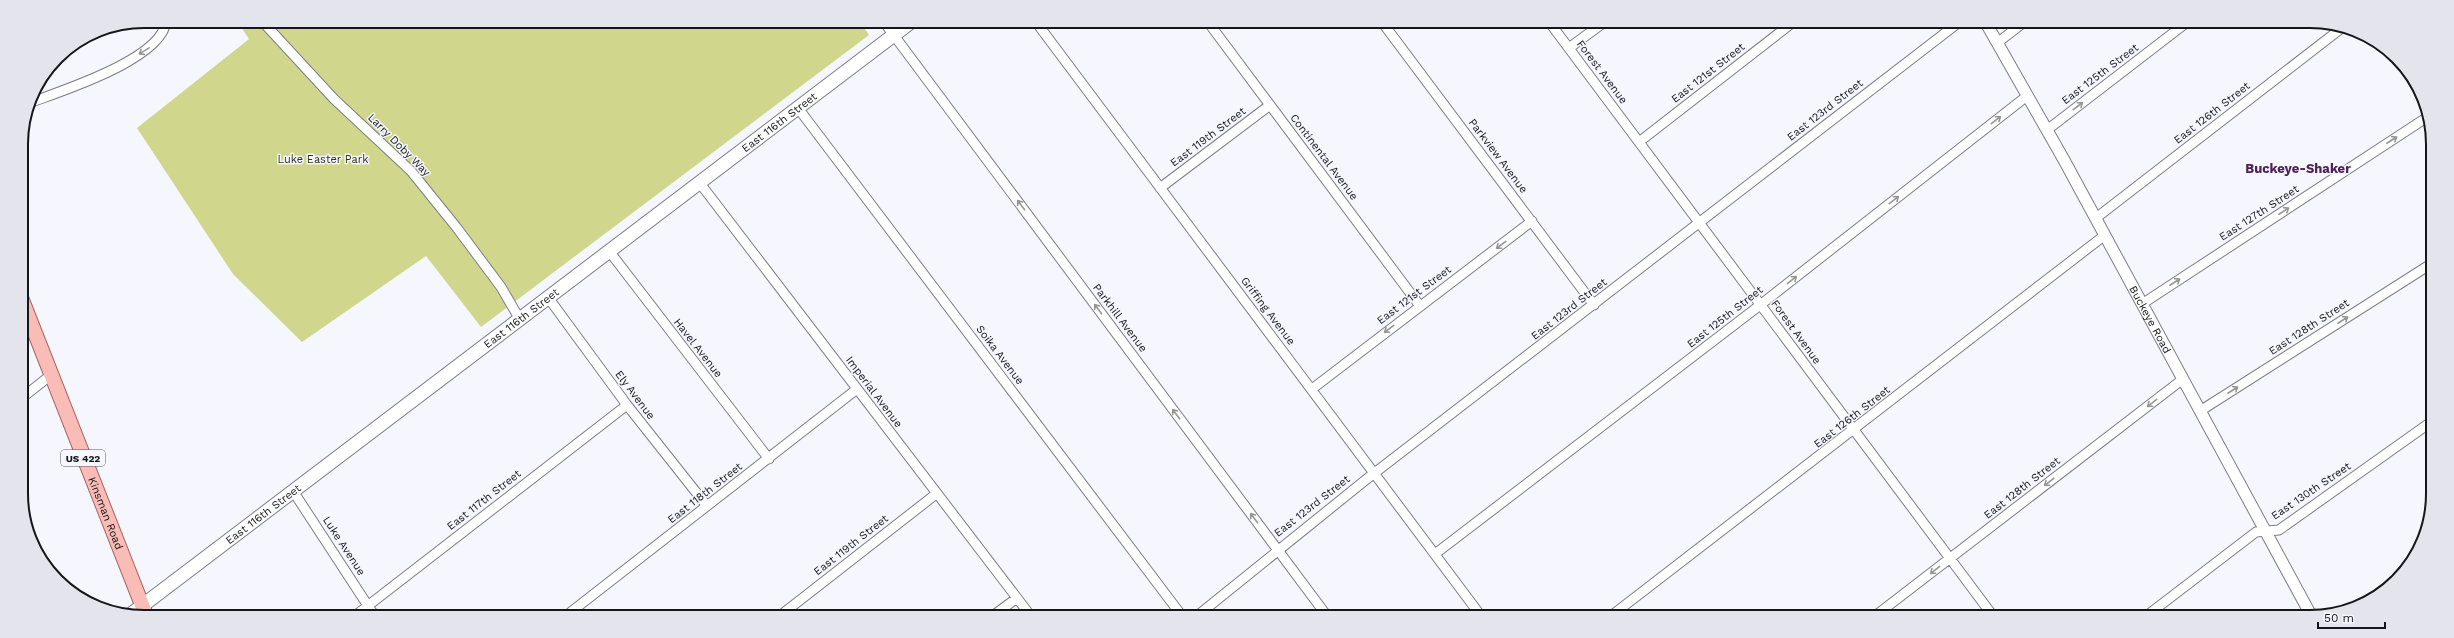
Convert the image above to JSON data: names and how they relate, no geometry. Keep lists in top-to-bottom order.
{
  "streets": {
    "main road": ["East 116th Street", "US 422", "Kinsman Road"],
    "street": [
      "Forest Avenue",
      "East 121st Street",
      "East 125th Street",
      "East 123rd Street",
      "East 126th Street",
      "East 119th Street",
      "Larry Doby Way",
      "Parkview Avenue",
      "Continental Avenue",
      "East 127th Street",
      "Griffing Avenue",
      "Parkhill Avenue",
      "Buckeye Road",
      "East 128th Street",
      "Havel Avenue",
      "Soika Avenue",
      "Imperial Avenue",
      "Ely Avenue",
      "East 130th Street",
      "East 118th Street",
      "East 117th Street",
      "Luke Avenue"
    ]
  },
  "crossings": [
    ["Forest Avenue", "East 121st Street"],
    ["Forest Avenue", "East 125th Street"],
    ["Forest Avenue", "East 123rd Street"],
    ["Forest Avenue", "East 126th Street"],
    ["Forest Avenue", "East 128th Street"],
    ["East 121st Street", "Parkview Avenue"],
    ["East 121st Street", "Continental Avenue"],
    ["East 121st Street", "Griffing Avenue"],
    ["East 125th Street", "Griffing Avenue"],
    ["East 125th Street", "Buckeye Road"],
    ["East 123rd Street", "Parkview Avenue"],
    ["East 123rd Street", "Griffing Avenue"],
    ["East 123rd Street", "Parkhill Avenue"],
    ["East 126th Street", "Buckeye Road"],
    ["East 116th Street", "Larry Doby Way"],
    ["East 116th Street", "Parkhill Avenue"],
    ["East 116th Street", "Havel Avenue"],
    ["East 116th Street", "Soika Avenue"],
    ["East 116th Street", "Imperial Avenue"],
    ["East 116th Street", "Ely Avenue"],
    ["East 116th Street", "Kinsman Road"],
    ["East 116th Street", "Luke Avenue"],
    ["East 119th Street", "Continental Avenue"],
    ["East 119th Street", "Griffing Avenue"],
    ["East 119th Street", "Imperial Avenue"],
    ["East 127th Street", "Buckeye Road"],
    ["Buckeye Road", "East 128th Street"],
    ["Buckeye Road", "East 130th Street"],
    ["Havel Avenue", "East 118th Street"],
    ["Imperial Avenue", "East 118th Street"],
    ["Ely Avenue", "East 118th Street"],
    ["Ely Avenue", "East 117th Street"],
    ["East 117th Street", "Luke Avenue"]
  ],
  "one_way": [
    "East 121st Street",
    "East 125th Street",
    "East 127th Street",
    "Parkhill Avenue"
  ],
  "districts": ["Buckeye-Shaker"],
  "parks": ["Luke Easter Park"],
  "scale_bar": "50 m"
}
